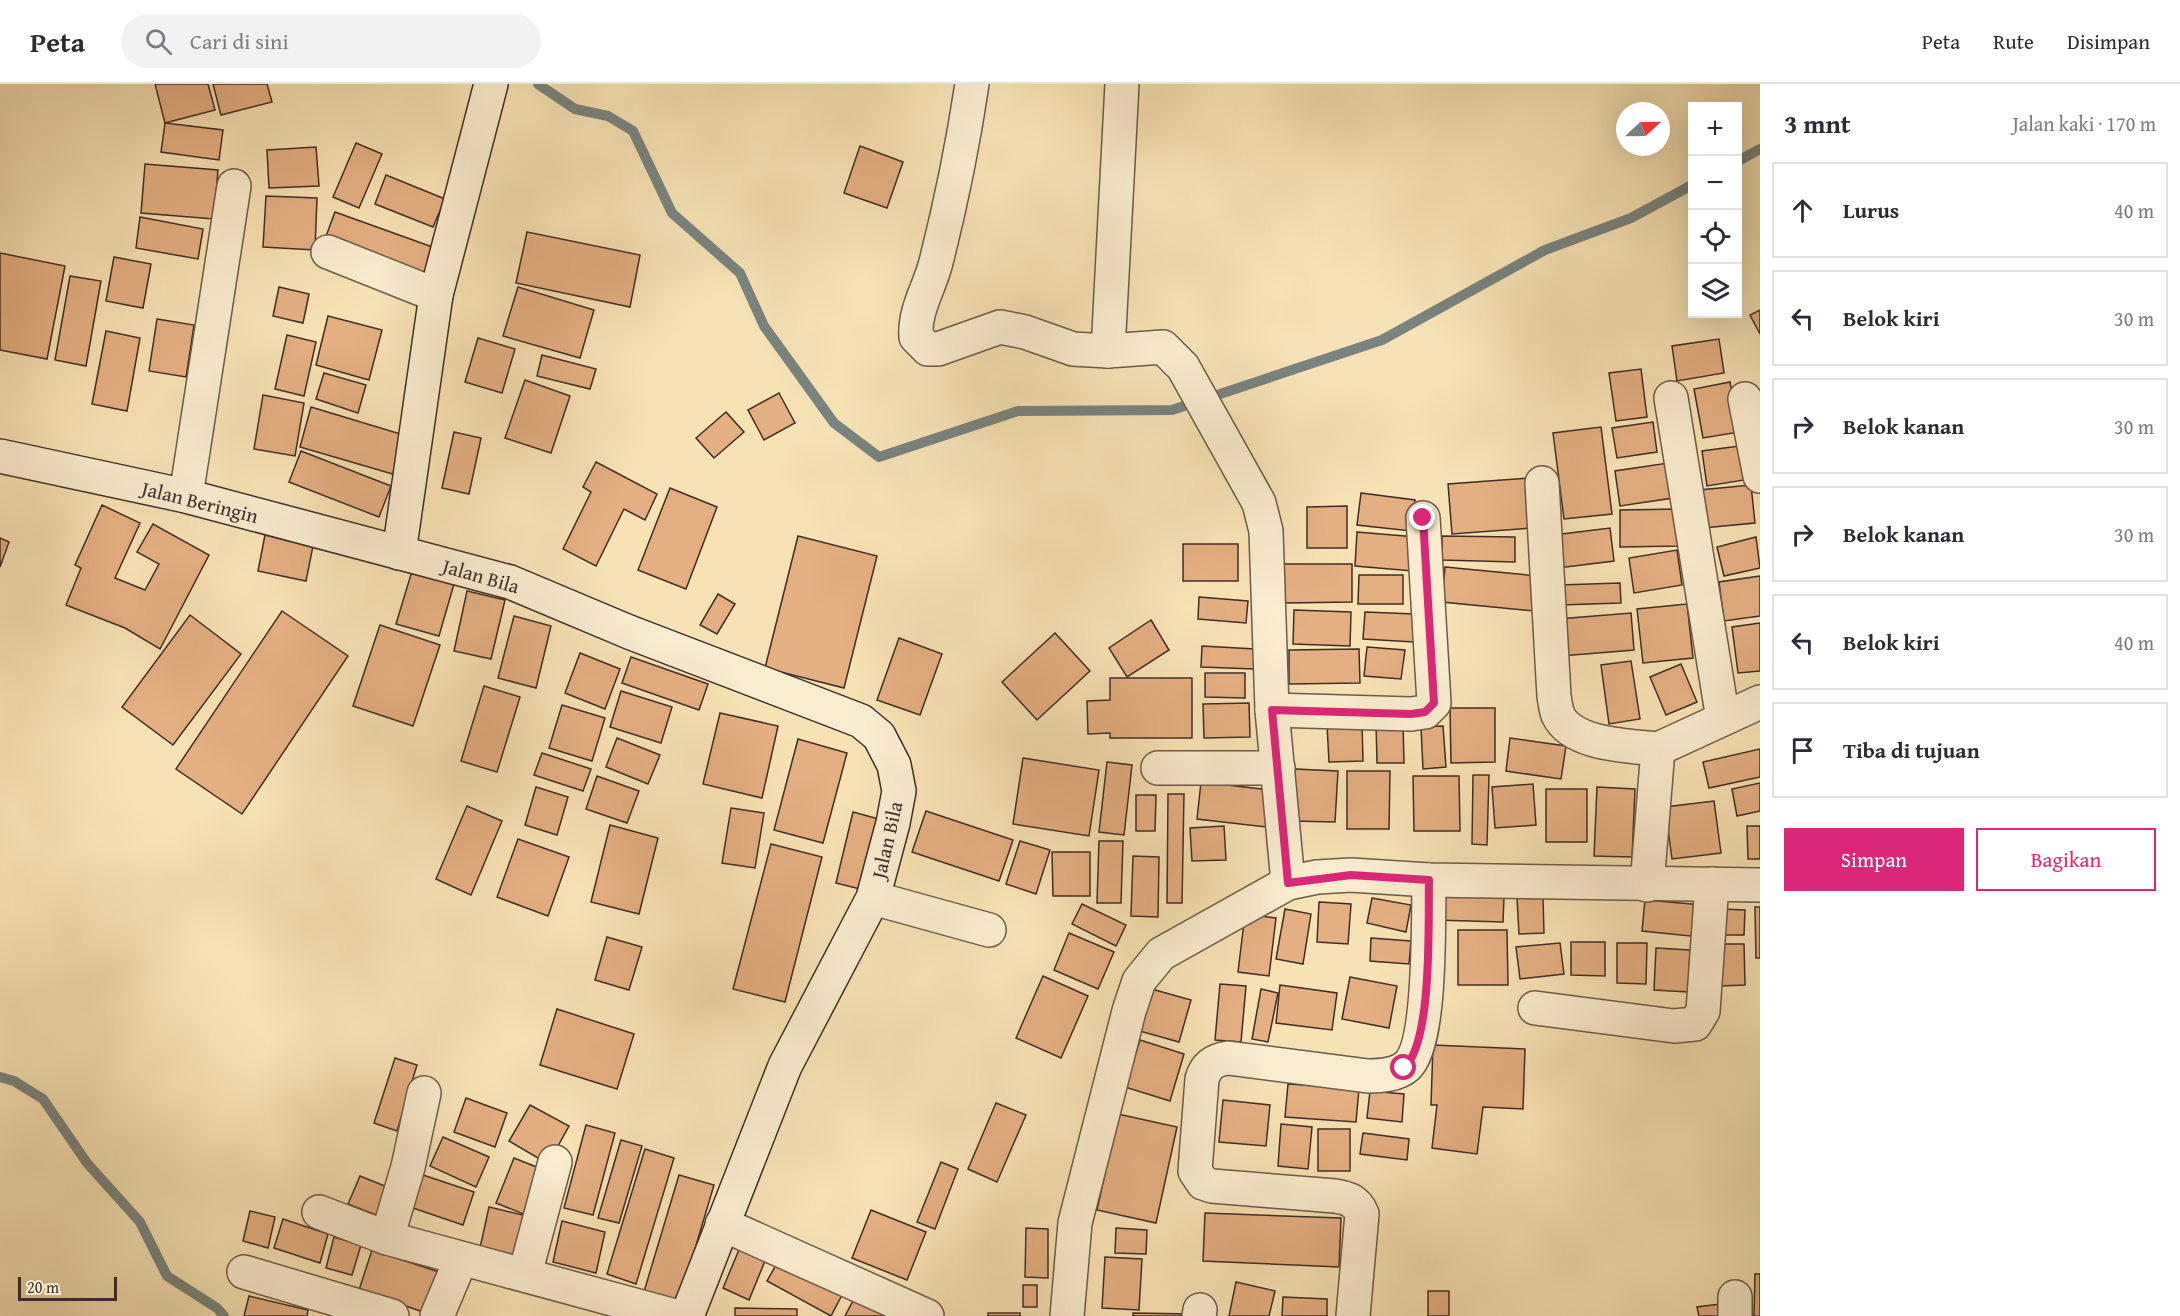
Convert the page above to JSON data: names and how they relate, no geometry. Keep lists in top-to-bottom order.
{
  "streets": {
    "street": ["Jalan Beringin", "Jalan Bila"]
  },
  "crossings": [
    ["Jalan Beringin", "Jalan Bila"]
  ],
  "scale_bar": "20 m",
  "north": "right",
  "page": {
    "header": "Peta",
    "search": "Cari di sini",
    "nav": ["Peta", "Rute", "Disimpan"],
    "heading": ["3 mnt", "Jalan kaki · 170 m"],
    "map_buttons": ["+", "−"],
    "list": [
      ["Lurus", "40 m"],
      ["Belok kiri", "30 m"],
      ["Belok kanan", "30 m"],
      ["Belok kanan", "30 m"],
      ["Belok kiri", "40 m"],
      "Tiba di tujuan"
    ],
    "buttons": ["Simpan", "Bagikan"],
    "scale": "20 m"
  }
}
